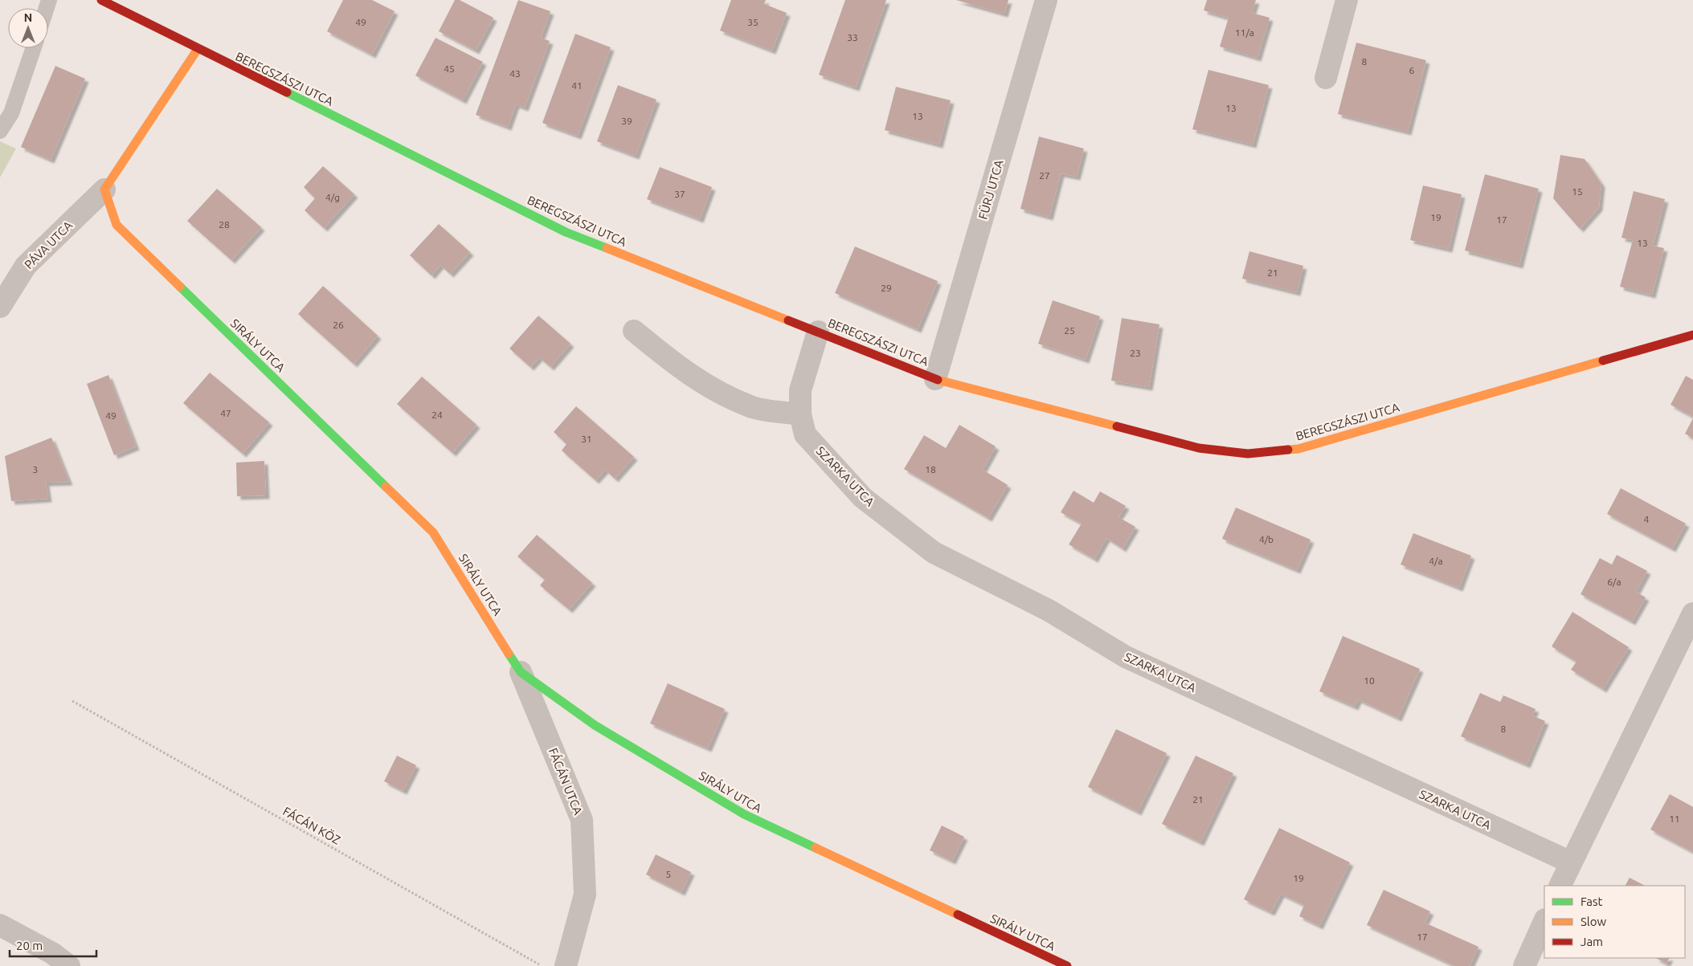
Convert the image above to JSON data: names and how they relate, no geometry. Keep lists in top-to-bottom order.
{
  "streets": {
    "street": [
      "BEREGSZÁSZI UTCA",
      "FÜRJ UTCA",
      "PÁVA UTCA",
      "SIRÁLY UTCA",
      "SZARKA UTCA",
      "FÁCÁN UTCA"
    ],
    "path": ["FÁCÁN KÖZ"]
  },
  "crossings": [
    ["BEREGSZÁSZI UTCA", "FÜRJ UTCA"],
    ["BEREGSZÁSZI UTCA", "SZARKA UTCA"],
    ["PÁVA UTCA", "SIRÁLY UTCA"],
    ["SIRÁLY UTCA", "FÁCÁN UTCA"]
  ],
  "house_numbers": [
    "49",
    "35",
    "11/a",
    "33",
    "8",
    "45",
    "6",
    "43",
    "41",
    "13",
    "13",
    "39",
    "27",
    "15",
    "37",
    "4/g",
    "19",
    "17",
    "28",
    "13",
    "21",
    "29",
    "26",
    "25",
    "23",
    "47",
    "24",
    "49",
    "31",
    "3",
    "18",
    "4",
    "4/b",
    "4/a",
    "6/a",
    "10",
    "8",
    "21",
    "11",
    "5",
    "19",
    "17"
  ],
  "legend": ["Fast", "Slow", "Jam"],
  "scale_bar": "20 m",
  "north": "top"
}
